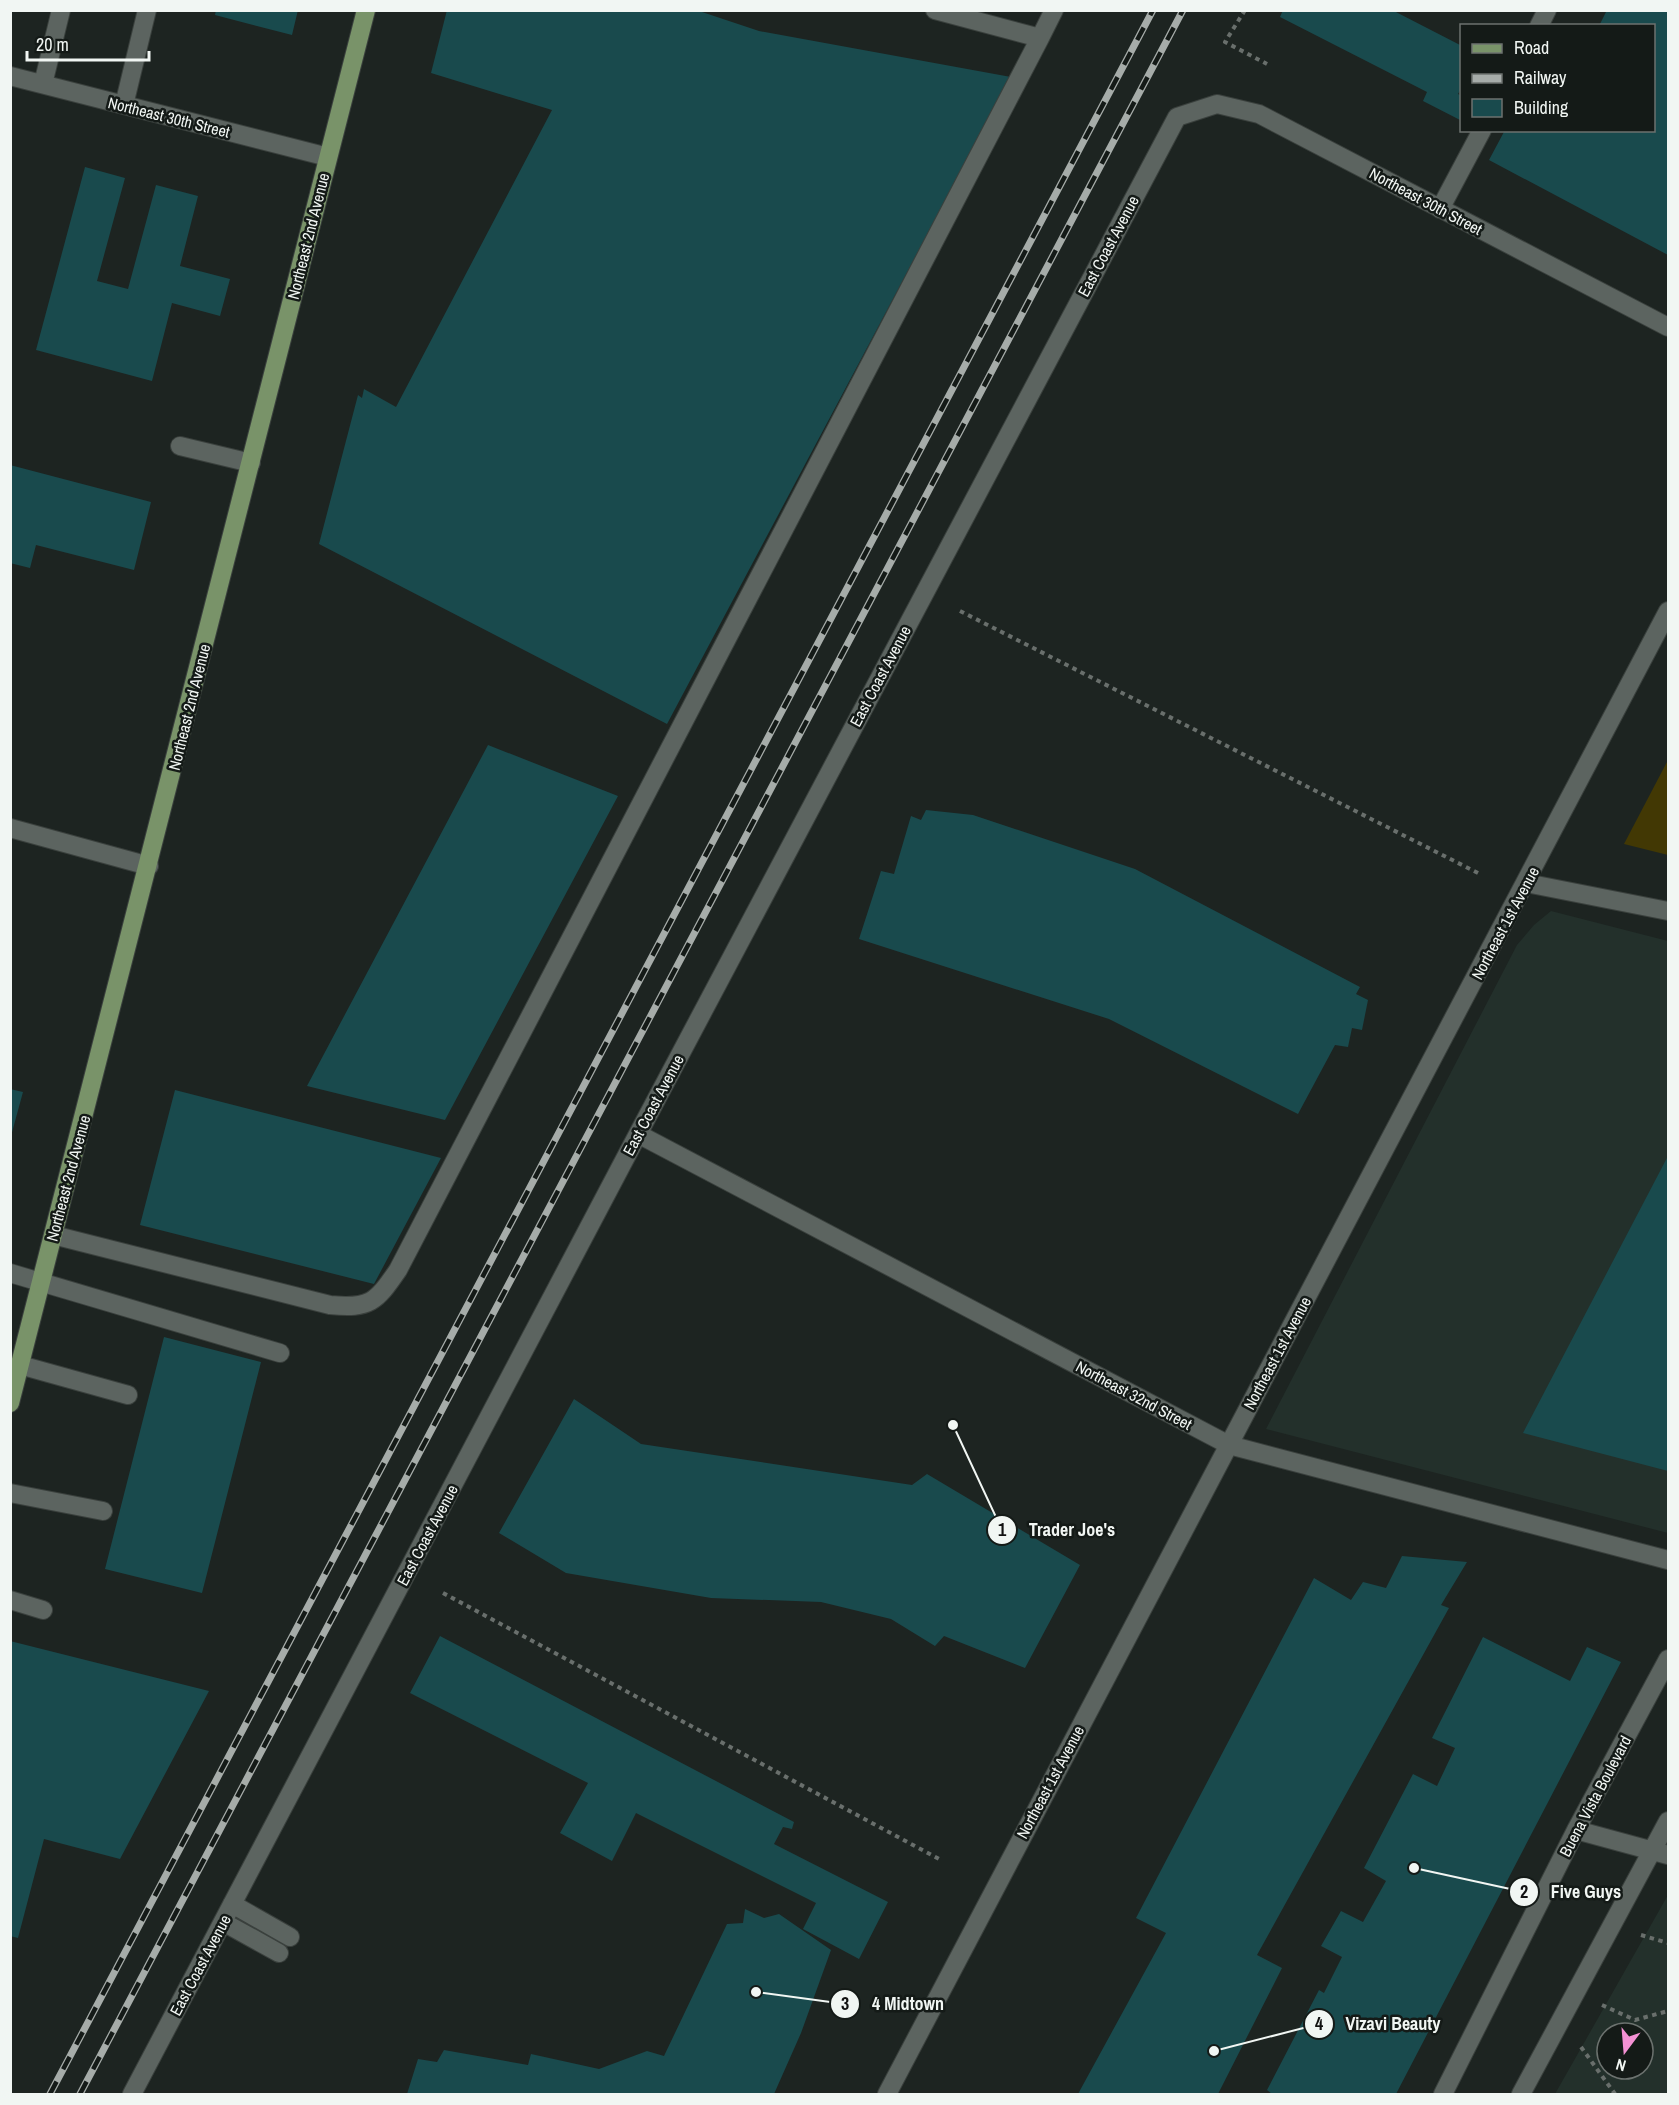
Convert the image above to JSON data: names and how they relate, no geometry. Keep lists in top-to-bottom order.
{
  "streets": {
    "main road": ["Northeast 2nd Avenue"],
    "street": [
      "Northeast 30th Street",
      "East Coast Avenue",
      "Northeast 1st Avenue",
      "Northeast 32nd Street",
      "Buena Vista Boulevard"
    ]
  },
  "crossings": [
    ["Northeast 30th Street", "Northeast 2nd Avenue"],
    ["Northeast 30th Street", "East Coast Avenue"],
    ["East Coast Avenue", "Northeast 32nd Street"],
    ["Northeast 1st Avenue", "Northeast 32nd Street"]
  ],
  "places": [
    "Trader Joe's",
    "Five Guys",
    "4 Midtown",
    "Vizavi Beauty"
  ],
  "legend": ["Road", "Railway", "Building"],
  "scale_bar": "20 m",
  "north": "bottom"
}
